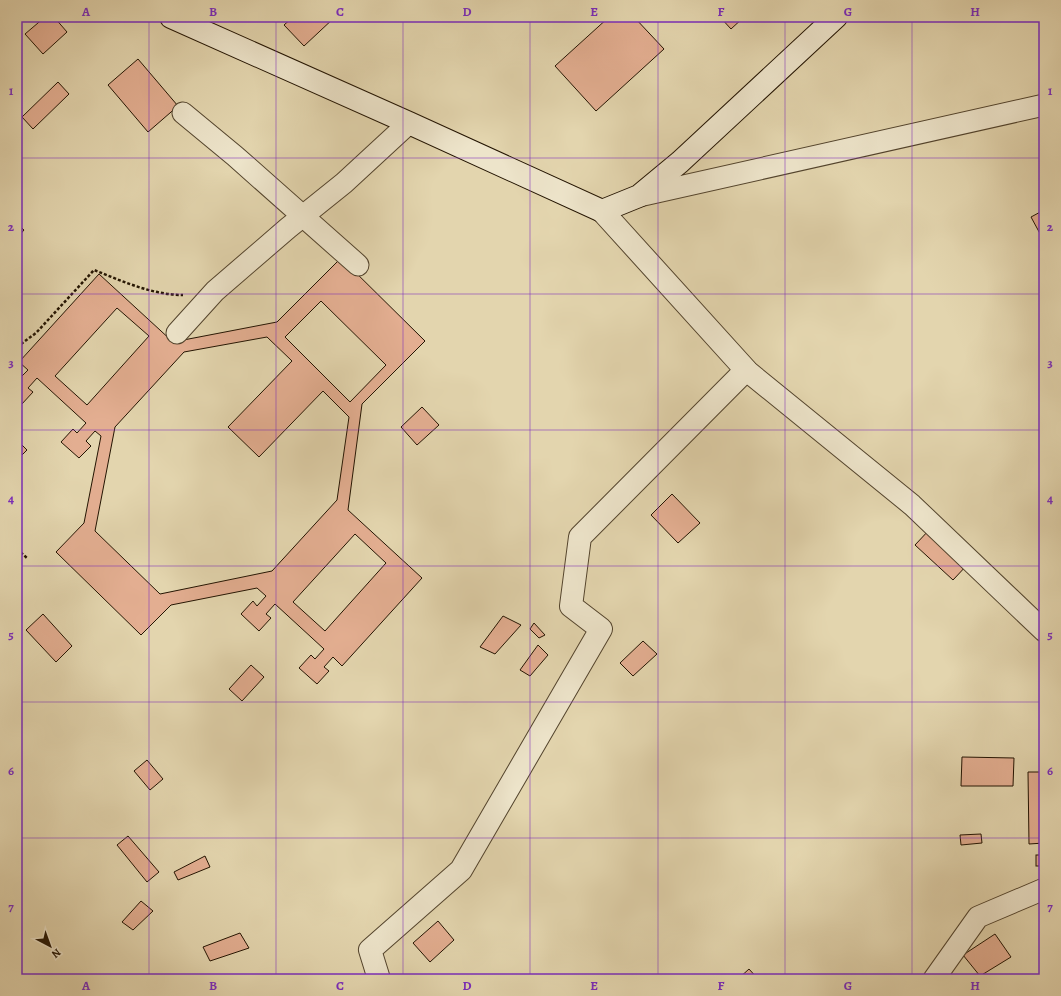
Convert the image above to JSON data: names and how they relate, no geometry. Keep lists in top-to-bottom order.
{
  "north": "bottom right",
  "grid": {
    "columns": [
      "A",
      "B",
      "C",
      "D",
      "E",
      "F",
      "G",
      "H"
    ],
    "rows": [
      "1",
      "2",
      "3",
      "4",
      "5",
      "6",
      "7"
    ]
  }
}
